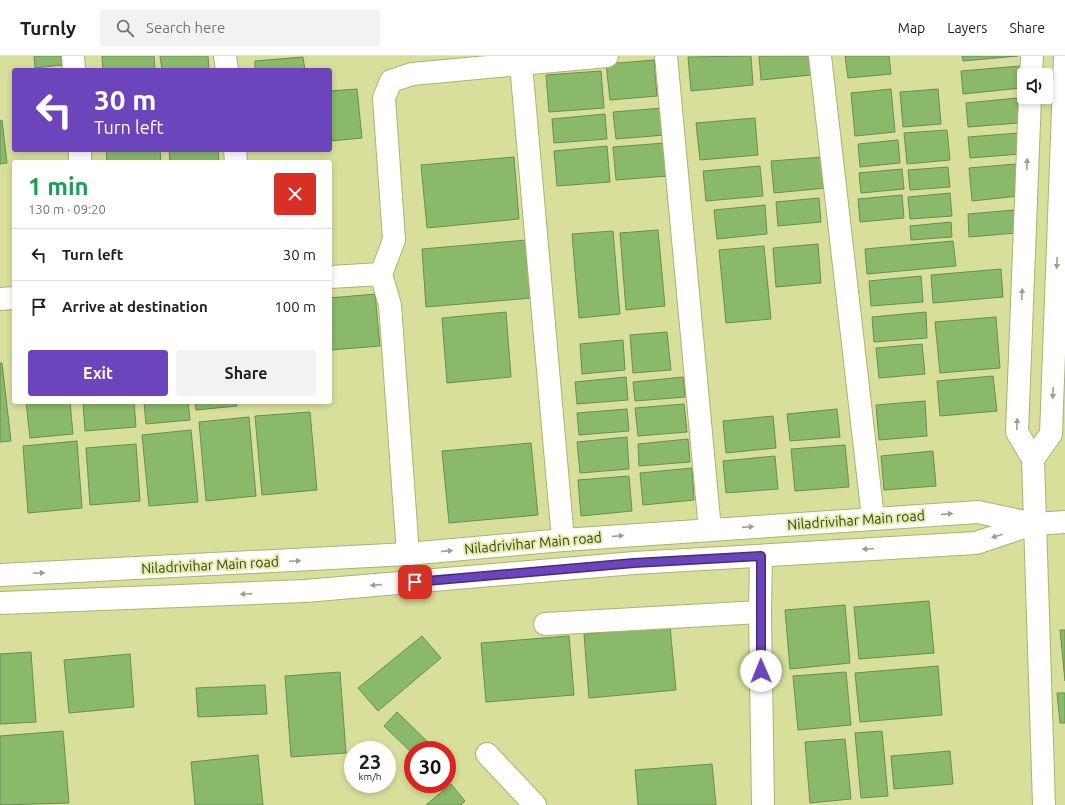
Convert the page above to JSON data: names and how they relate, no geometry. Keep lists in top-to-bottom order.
{
  "streets": {
    "street": ["Niladrivihar Main road"]
  },
  "page": {
    "header": "Turnly",
    "search": "Search here",
    "nav": ["Map", "Layers", "Share"],
    "turn": ["30 m", "Turn left"],
    "heading": ["1 min", "130 m · 09:20"],
    "list": [
      {
        "name": "Turn left",
        "value": "30 m"
      },
      {
        "name": "Arrive at destination",
        "value": "100 m"
      }
    ],
    "buttons": ["Exit", "Share"],
    "speed": "23 km/h",
    "limit": "30"
  }
}
